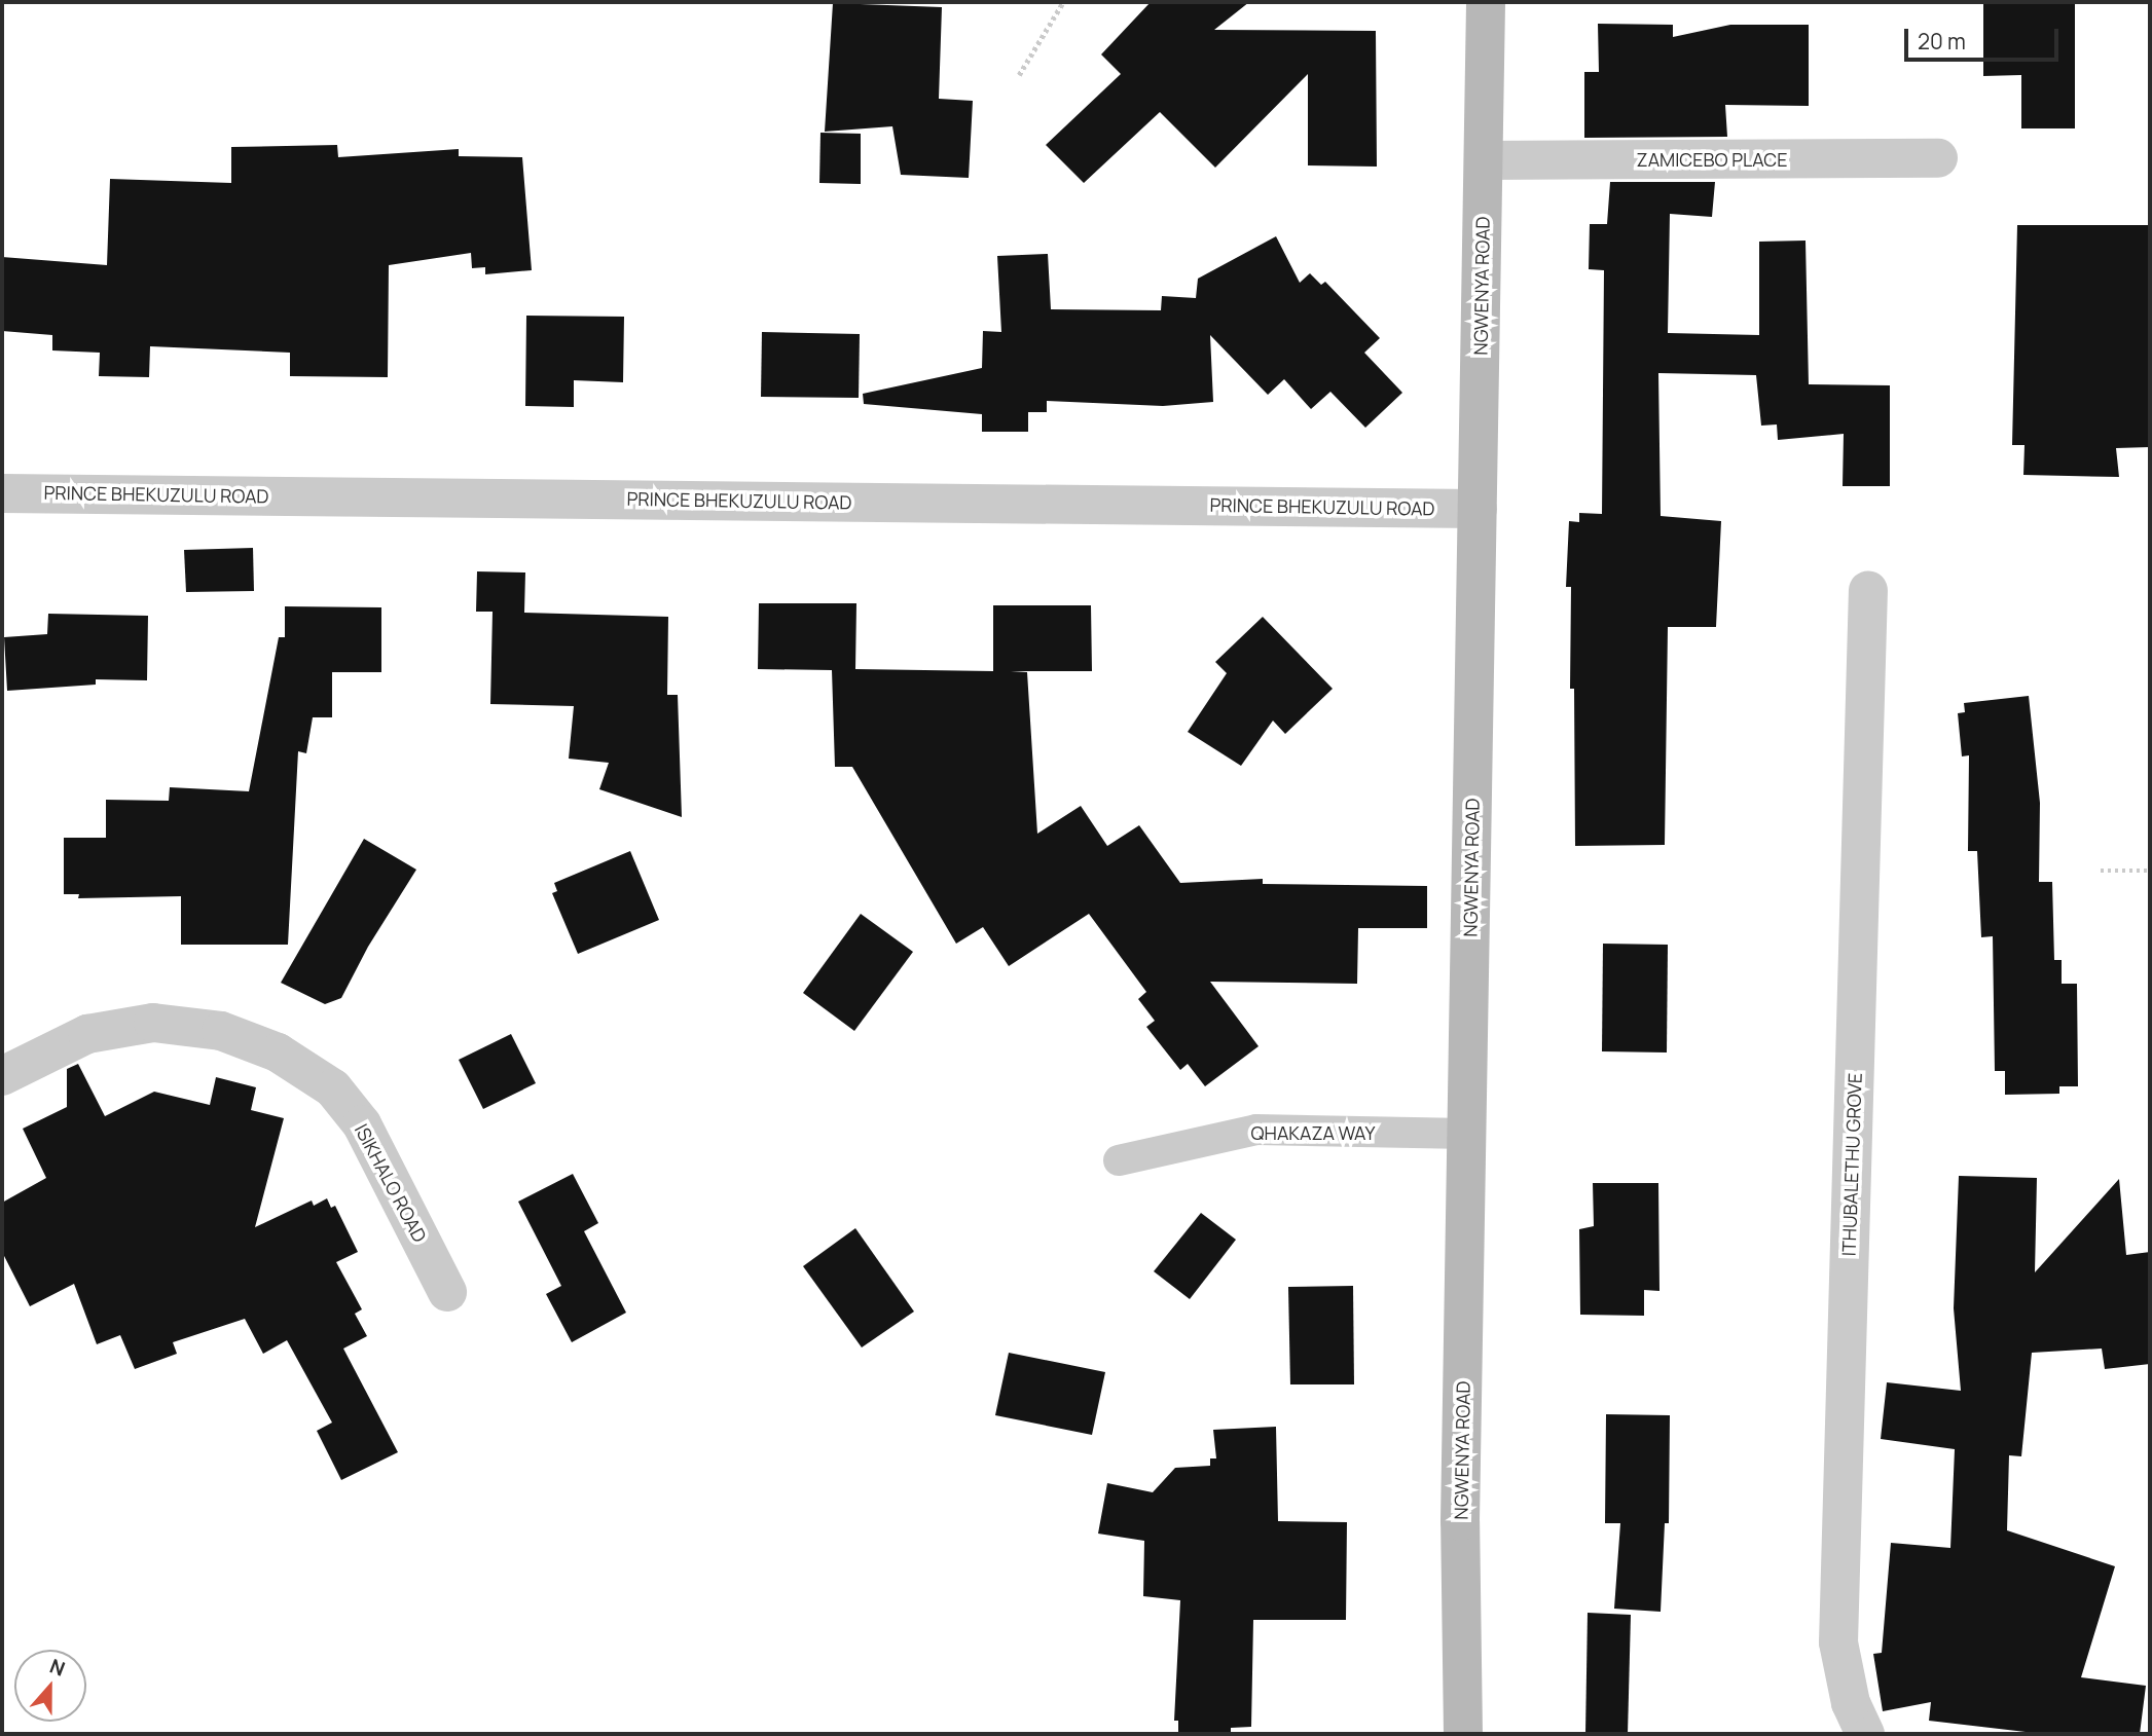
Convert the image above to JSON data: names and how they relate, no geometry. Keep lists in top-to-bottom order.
{
  "streets": {
    "street": [
      "ZAMICEBO PLACE",
      "NGWENYA ROAD",
      "PRINCE BHEKUZULU ROAD",
      "ITHUBALETHU GROVE",
      "ISIKHALO ROAD"
    ],
    "lane": ["QHAKAZA WAY"]
  },
  "crossings": [
    ["ZAMICEBO PLACE", "NGWENYA ROAD"],
    ["NGWENYA ROAD", "PRINCE BHEKUZULU ROAD"],
    ["NGWENYA ROAD", "QHAKAZA WAY"]
  ],
  "scale_bar": "20 m",
  "north": "top"
}
